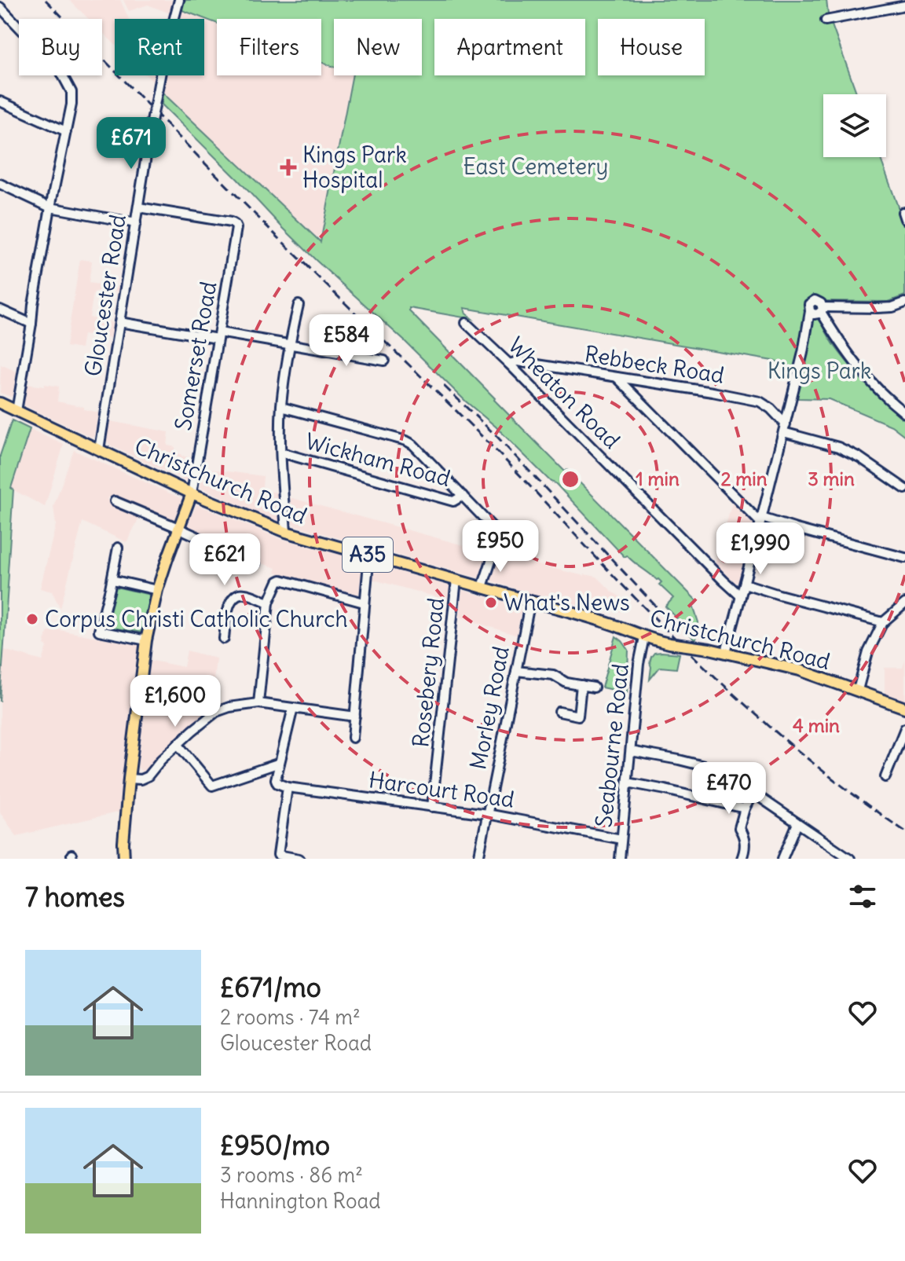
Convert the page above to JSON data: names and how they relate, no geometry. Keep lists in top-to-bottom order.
{
  "streets": {
    "main road": ["Christchurch Road", "A35"],
    "street": [
      "Gloucester Road",
      "Somerset Road",
      "Rebbeck Road",
      "Wheaton Road",
      "Wickham Road",
      "Rosebery Road",
      "Morley Road",
      "Seabourne Road",
      "Harcourt Road"
    ]
  },
  "crossings": [
    ["Gloucester Road", "Somerset Road"],
    ["Gloucester Road", "Christchurch Road"],
    ["Somerset Road", "Christchurch Road"],
    ["Rebbeck Road", "Wheaton Road"],
    ["Christchurch Road", "Rosebery Road"],
    ["Christchurch Road", "Morley Road"],
    ["Christchurch Road", "Seabourne Road"],
    ["Rosebery Road", "Harcourt Road"],
    ["Morley Road", "Harcourt Road"],
    ["Seabourne Road", "Harcourt Road"]
  ],
  "parks": ["East Cemetery", "Kings Park"],
  "places": {
    "health": ["Kings Park Hospital"],
    "other": ["What's News", "Corpus Christi Catholic Church"]
  },
  "page": {
    "chip": [
      "Buy",
      "Rent",
      "Filters",
      "New",
      "Apartment",
      "House"
    ],
    "price": [
      "£671",
      "£584",
      "£950",
      "£1,990",
      "£621",
      "£1,600",
      "£470"
    ],
    "heading": "7 homes",
    "list": [
      {
        "name": "£671/mo",
        "note": "2 rooms · 74 m² · Gloucester Road"
      },
      {
        "name": "£950/mo",
        "note": "3 rooms · 86 m² · Hannington Road"
      }
    ]
  },
  "rings": [
    "1 min",
    "2 min",
    "3 min",
    "4 min"
  ]
}
